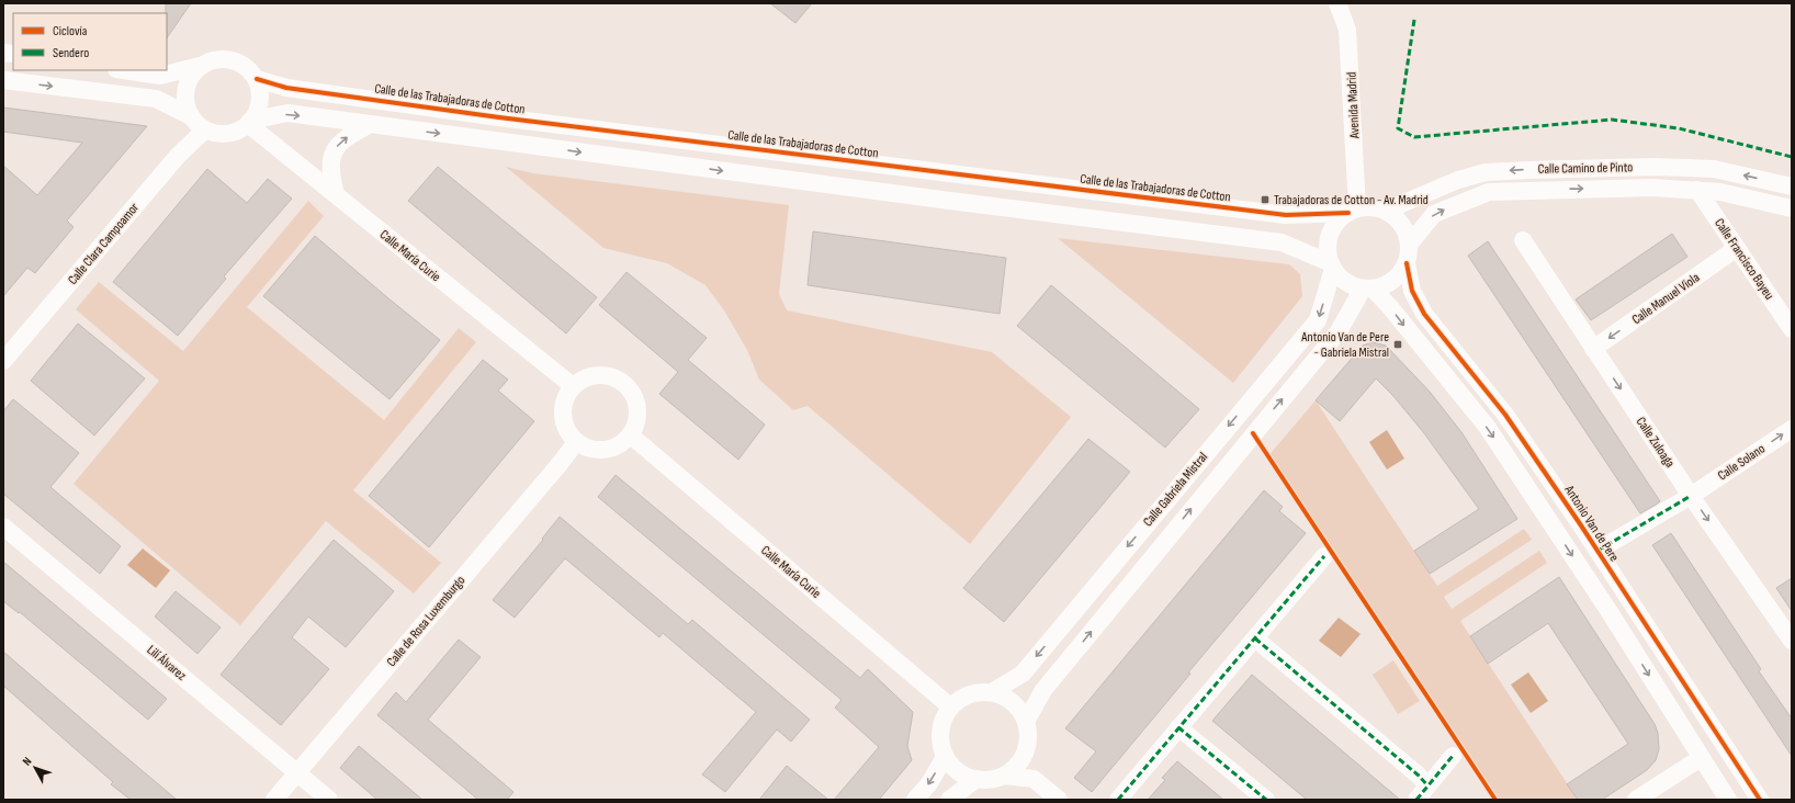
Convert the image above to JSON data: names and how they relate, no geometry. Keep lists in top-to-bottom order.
{
  "streets": {
    "street": [
      "Calle de las Trabajadoras de Cotton",
      "Avenida Madrid",
      "Calle Camino de Pinto",
      "Calle Clara Campoamor",
      "Calle María Curie",
      "Calle Francisco Bayeu",
      "Calle Manuel Viola",
      "Calle Zuloaga",
      "Calle Solano",
      "Calle Gabriela Mistral",
      "Antonio Van de Pere",
      "Calle de Rosa Luxemburgo",
      "Lilí Álvarez"
    ]
  },
  "crossings": [
    ["Calle de las Trabajadoras de Cotton", "Avenida Madrid"],
    ["Calle de las Trabajadoras de Cotton", "Calle Camino de Pinto"],
    ["Calle de las Trabajadoras de Cotton", "Calle Clara Campoamor"],
    ["Calle de las Trabajadoras de Cotton", "Calle María Curie"],
    ["Calle de las Trabajadoras de Cotton", "Calle Gabriela Mistral"],
    ["Calle de las Trabajadoras de Cotton", "Antonio Van de Pere"],
    ["Avenida Madrid", "Calle Camino de Pinto"],
    ["Avenida Madrid", "Calle Gabriela Mistral"],
    ["Avenida Madrid", "Antonio Van de Pere"],
    ["Calle Camino de Pinto", "Calle Francisco Bayeu"],
    ["Calle Camino de Pinto", "Calle Gabriela Mistral"],
    ["Calle Camino de Pinto", "Antonio Van de Pere"],
    ["Calle Clara Campoamor", "Calle María Curie"],
    ["Calle María Curie", "Calle Gabriela Mistral"],
    ["Calle María Curie", "Calle de Rosa Luxemburgo"],
    ["Calle Francisco Bayeu", "Calle Manuel Viola"],
    ["Calle Manuel Viola", "Calle Zuloaga"],
    ["Calle Zuloaga", "Calle Solano"],
    ["Calle Solano", "Antonio Van de Pere"],
    ["Calle Gabriela Mistral", "Antonio Van de Pere"],
    ["Calle de Rosa Luxemburgo", "Lilí Álvarez"]
  ],
  "one_way": ["Calle Manuel Viola", "Calle Solano"],
  "places": {
    "transit": ["Trabajadoras de Cotton - Av. Madrid", "Antonio Van de Pere - Gabriela Mistral"]
  },
  "legend": ["Ciclovía", "Sendero"],
  "north": "top left"
}
